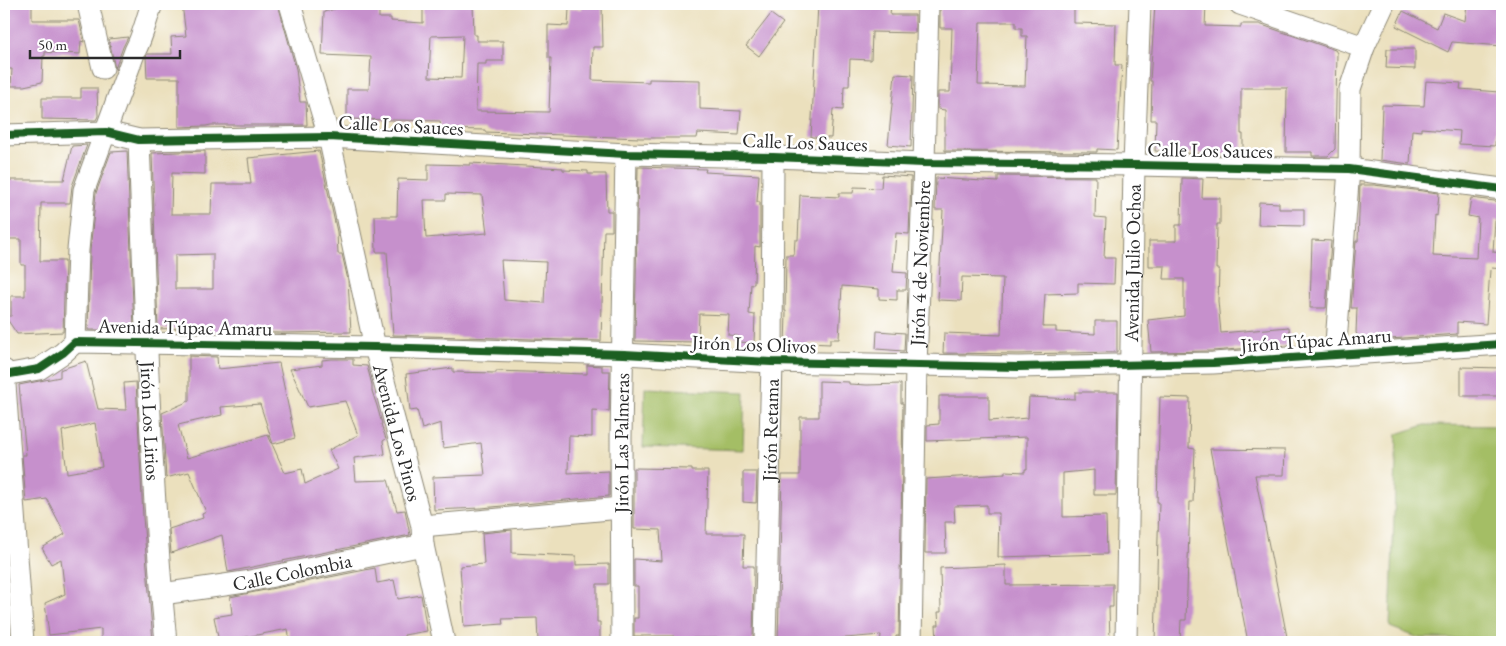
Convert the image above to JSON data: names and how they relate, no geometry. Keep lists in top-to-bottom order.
{
  "streets": {
    "street": [
      "Calle Los Sauces",
      "Jirón 4 de Noviembre",
      "Avenida Julio Ochoa",
      "Avenida Túpac Amaru",
      "Jirón Túpac Amaru",
      "Jirón Los Olivos",
      "Jirón Los Lirios",
      "Jirón Retama",
      "Avenida Los Pinos",
      "Jirón Las Palmeras",
      "Calle Colombia"
    ]
  },
  "crossings": [
    ["Calle Los Sauces", "Jirón 4 de Noviembre"],
    ["Calle Los Sauces", "Avenida Julio Ochoa"],
    ["Calle Los Sauces", "Jirón Los Lirios"],
    ["Calle Los Sauces", "Jirón Retama"],
    ["Calle Los Sauces", "Avenida Los Pinos"],
    ["Calle Los Sauces", "Jirón Las Palmeras"],
    ["Jirón 4 de Noviembre", "Jirón Los Olivos"],
    ["Avenida Julio Ochoa", "Jirón Túpac Amaru"],
    ["Avenida Julio Ochoa", "Jirón Los Olivos"],
    ["Avenida Túpac Amaru", "Jirón Los Olivos"],
    ["Avenida Túpac Amaru", "Jirón Los Lirios"],
    ["Avenida Túpac Amaru", "Avenida Los Pinos"],
    ["Jirón Túpac Amaru", "Jirón Los Olivos"],
    ["Jirón Los Olivos", "Jirón Retama"],
    ["Jirón Los Olivos", "Avenida Los Pinos"],
    ["Jirón Los Olivos", "Jirón Las Palmeras"],
    ["Jirón Los Lirios", "Calle Colombia"],
    ["Avenida Los Pinos", "Calle Colombia"],
    ["Jirón Las Palmeras", "Calle Colombia"]
  ],
  "scale_bar": "50 m"
}
